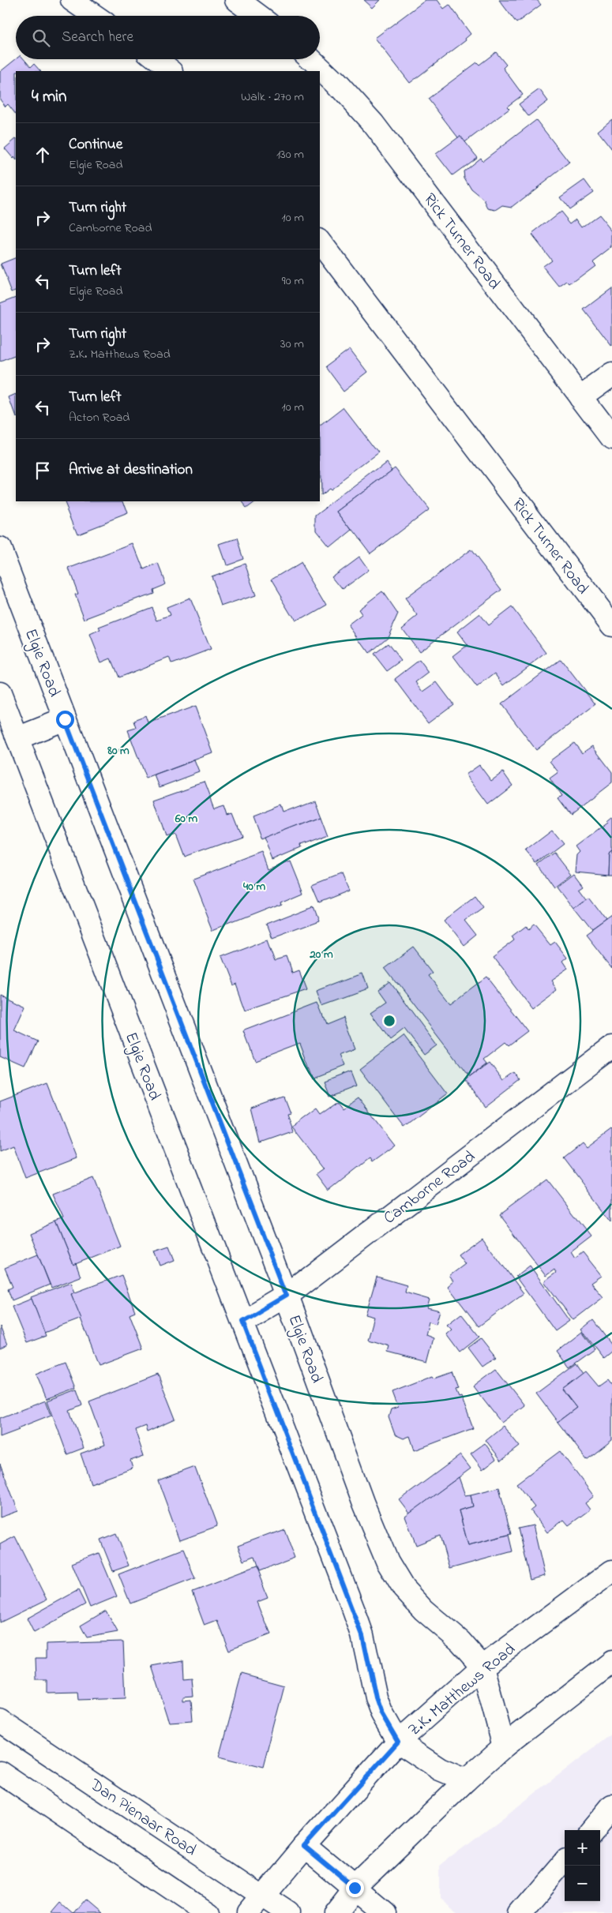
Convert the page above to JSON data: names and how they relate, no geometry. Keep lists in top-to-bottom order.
{
  "streets": {
    "street": [
      "Rick Turner Road",
      "Elgie Road",
      "Camborne Road",
      "Z.K. Matthews Road",
      "Dan Pienaar Road"
    ]
  },
  "crossings": [
    ["Elgie Road", "Camborne Road"],
    ["Elgie Road", "Z.K. Matthews Road"],
    ["Z.K. Matthews Road", "Dan Pienaar Road"]
  ],
  "page": {
    "search": "Search here",
    "heading": ["4 min", "Walk · 270 m"],
    "list": [
      ["Continue", "Elgie Road", "130 m"],
      ["Turn right", "Camborne Road", "10 m"],
      ["Turn left", "Elgie Road", "90 m"],
      ["Turn right", "Z.K. Matthews Road", "30 m"],
      ["Turn left", "Acton Road", "10 m"],
      "Arrive at destination"
    ],
    "map_buttons": ["+", "−"]
  },
  "rings": [
    "80 m",
    "60 m",
    "40 m",
    "20 m"
  ]
}
